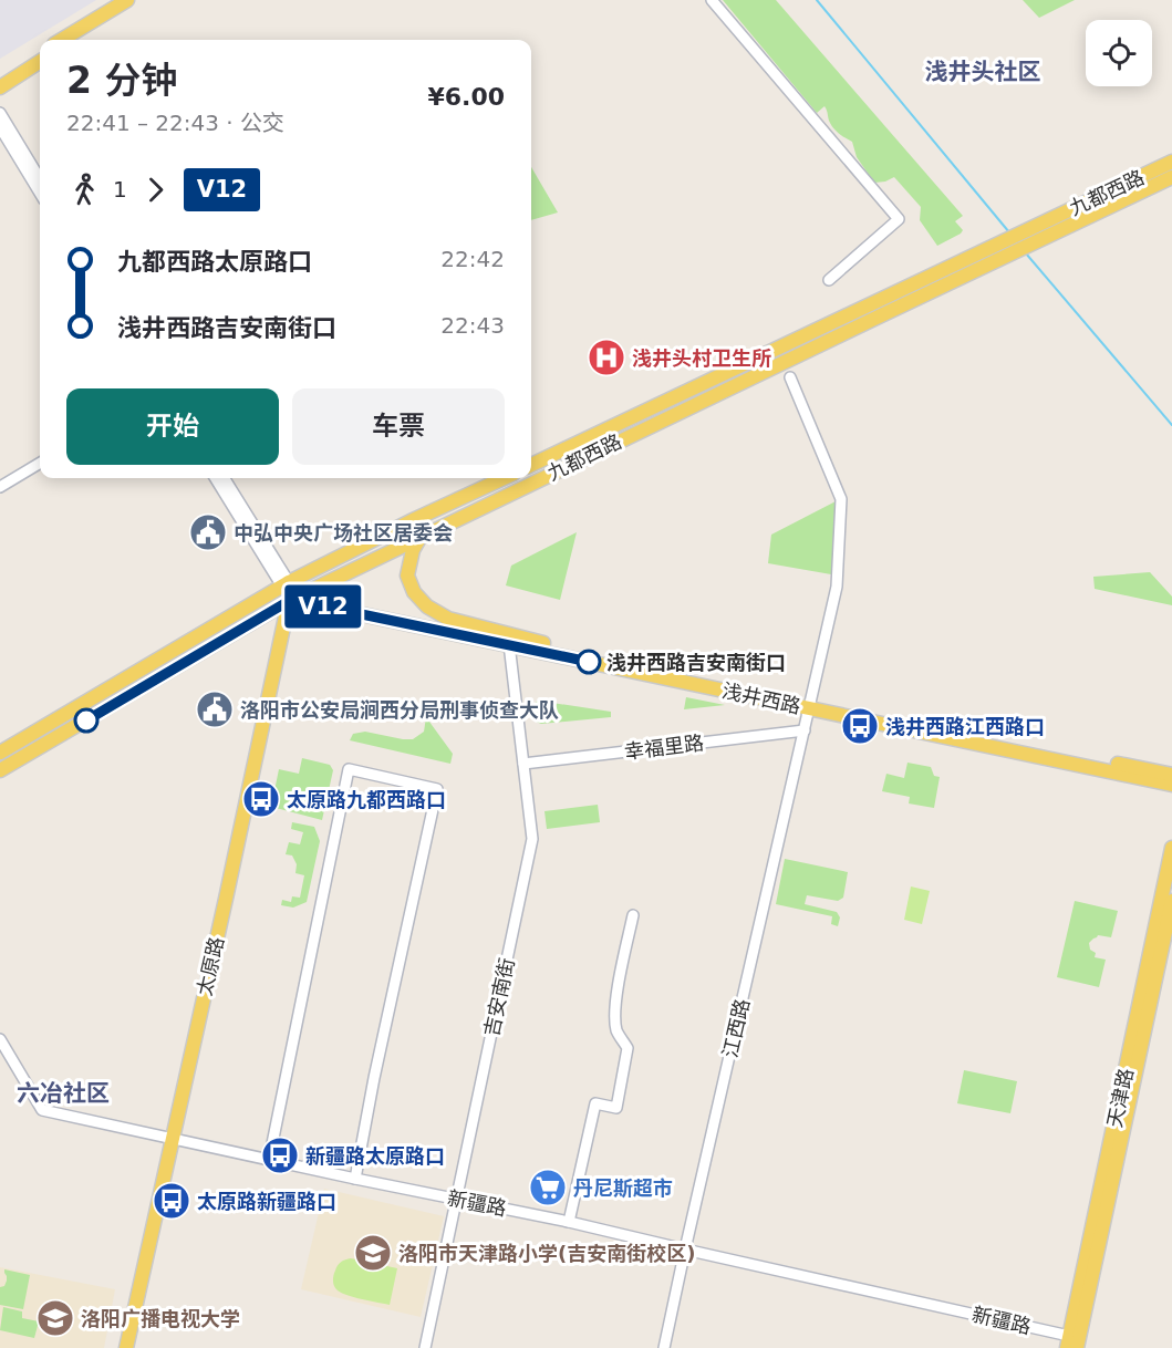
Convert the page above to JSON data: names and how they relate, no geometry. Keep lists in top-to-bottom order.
{
  "streets": {
    "main road": [
      "九都西路",
      "浅井西路",
      "太原路",
      "天津路"
    ],
    "street": [
      "幸福里路",
      "吉安南街",
      "江西路",
      "新疆路"
    ]
  },
  "crossings": [
    ["九都西路", "浅井西路"],
    ["九都西路", "太原路"],
    ["浅井西路", "太原路"],
    ["浅井西路", "吉安南街"],
    ["浅井西路", "江西路"],
    ["幸福里路", "吉安南街"],
    ["幸福里路", "江西路"],
    ["太原路", "新疆路"],
    ["吉安南街", "新疆路"],
    ["江西路", "新疆路"],
    ["天津路", "新疆路"]
  ],
  "districts": ["浅井头社区", "六冶社区"],
  "places": {
    "hospital": ["浅井头村卫生所"],
    "public building": ["中弘中央广场社区居委会", "洛阳市公安局涧西分局刑事侦查大队"],
    "other": ["浅井西路吉安南街口"],
    "bus stop": [
      "浅井西路江西路口",
      "太原路九都西路口",
      "新疆路太原路口",
      "太原路新疆路口"
    ],
    "supermarket": ["丹尼斯超市"],
    "school or university": ["洛阳市天津路小学(吉安南街校区)", "洛阳广播电视大学"]
  },
  "lines": ["bus line V12"],
  "page": {
    "on_map": "V12",
    "heading": ["2 分钟", "22:41 – 22:43 · 公交", "¥6.00"],
    "legs": ["1", "V12"],
    "list": [
      {
        "name": "九都西路太原路口",
        "value": "22:42"
      },
      {
        "name": "浅井西路吉安南街口",
        "value": "22:43"
      }
    ],
    "buttons": ["开始", "车票"]
  }
}
